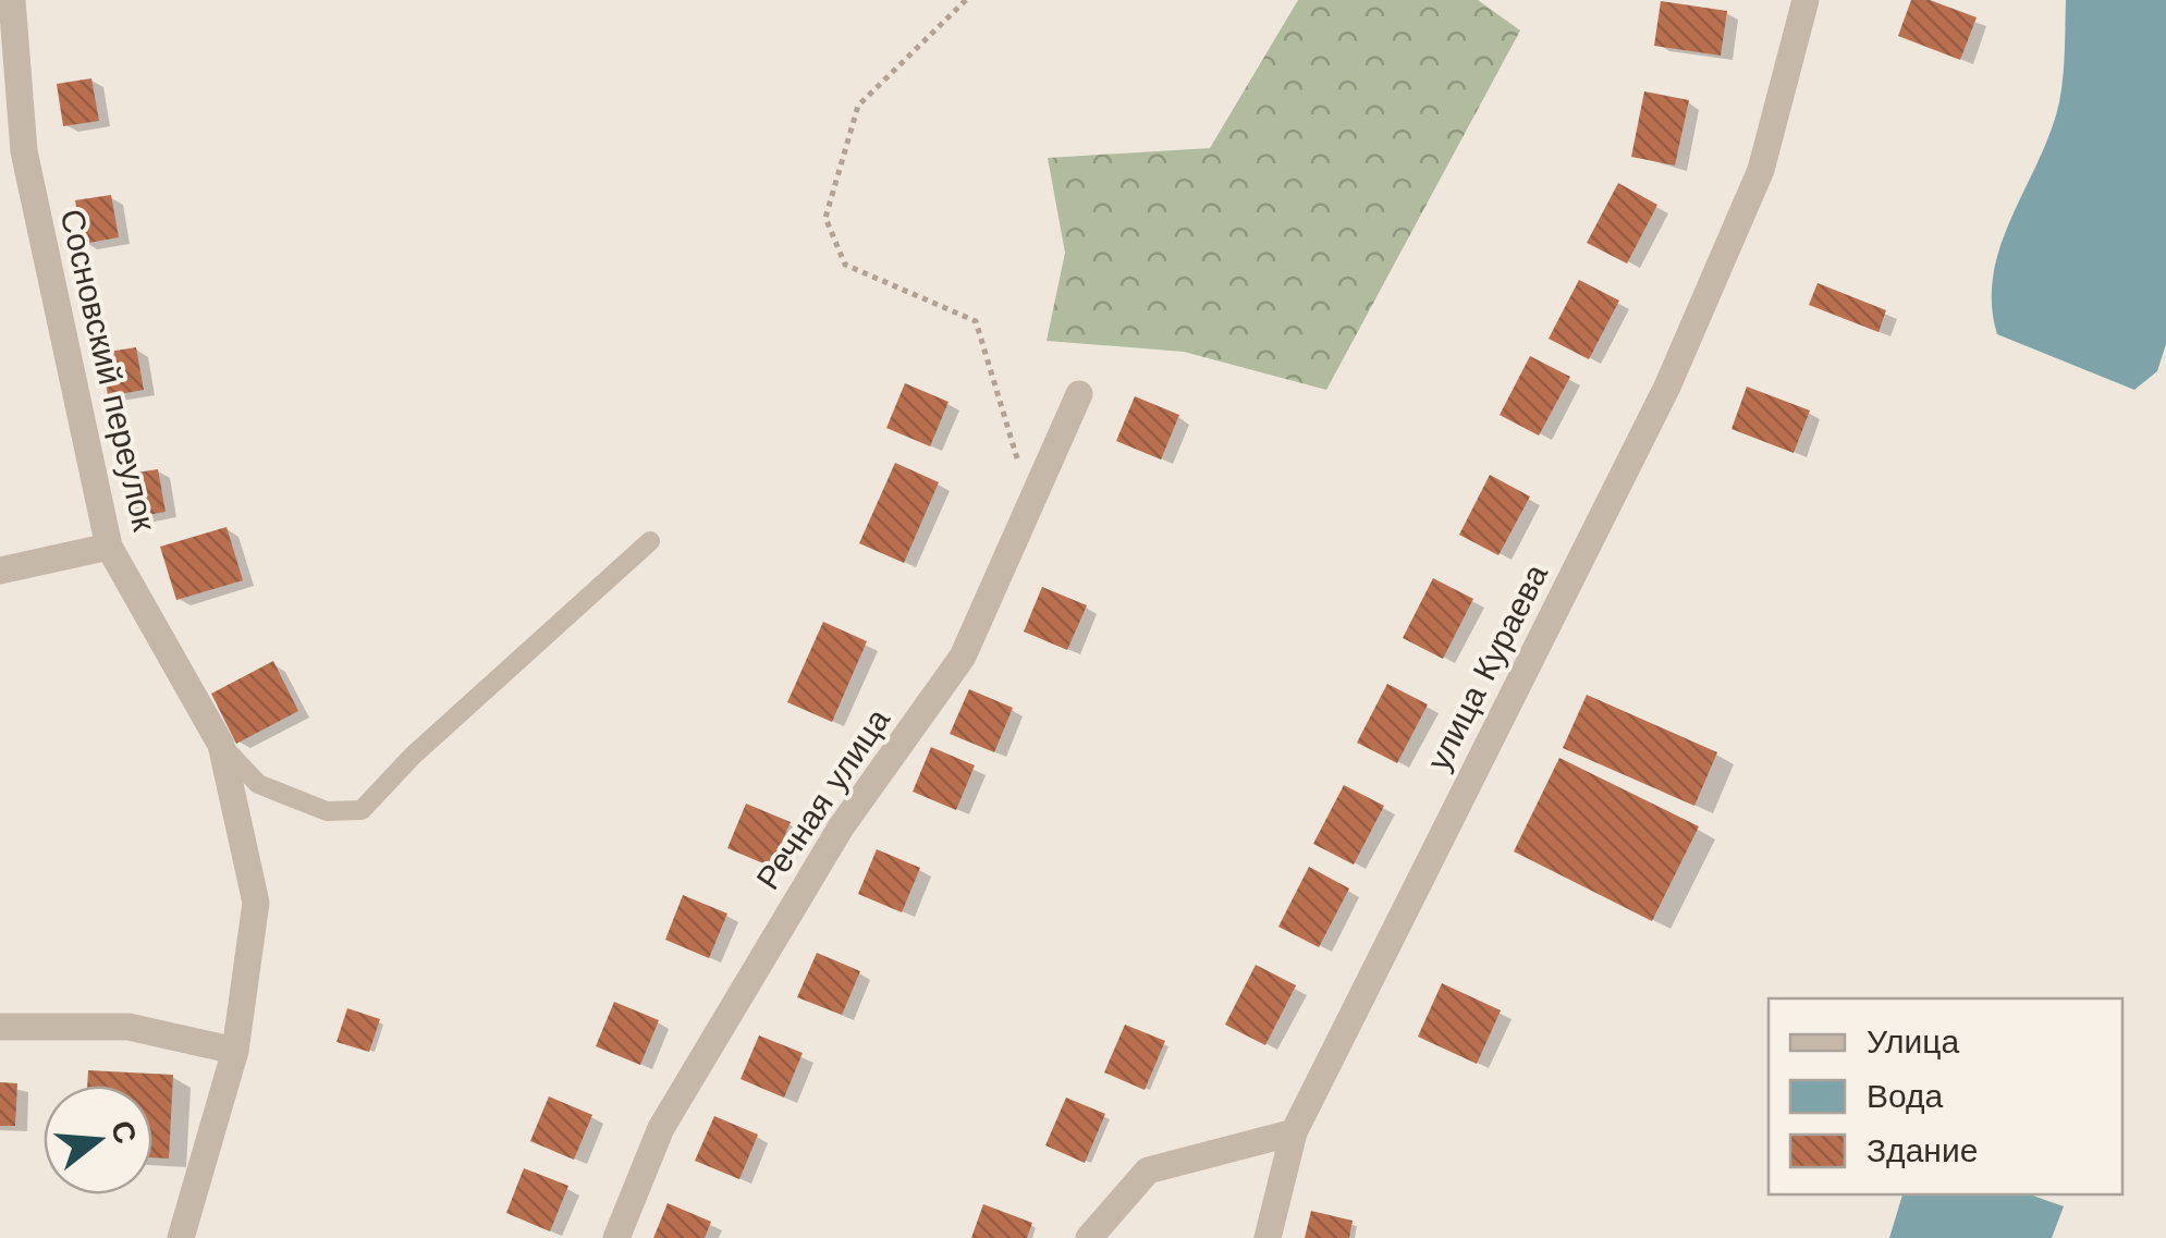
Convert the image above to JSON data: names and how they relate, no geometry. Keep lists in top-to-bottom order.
{
  "streets": {
    "street": ["Сосновский переулок", "улица Кураева", "Речная улица"]
  },
  "legend": ["Улица", "Вода", "Здание"],
  "north": "right"
}
